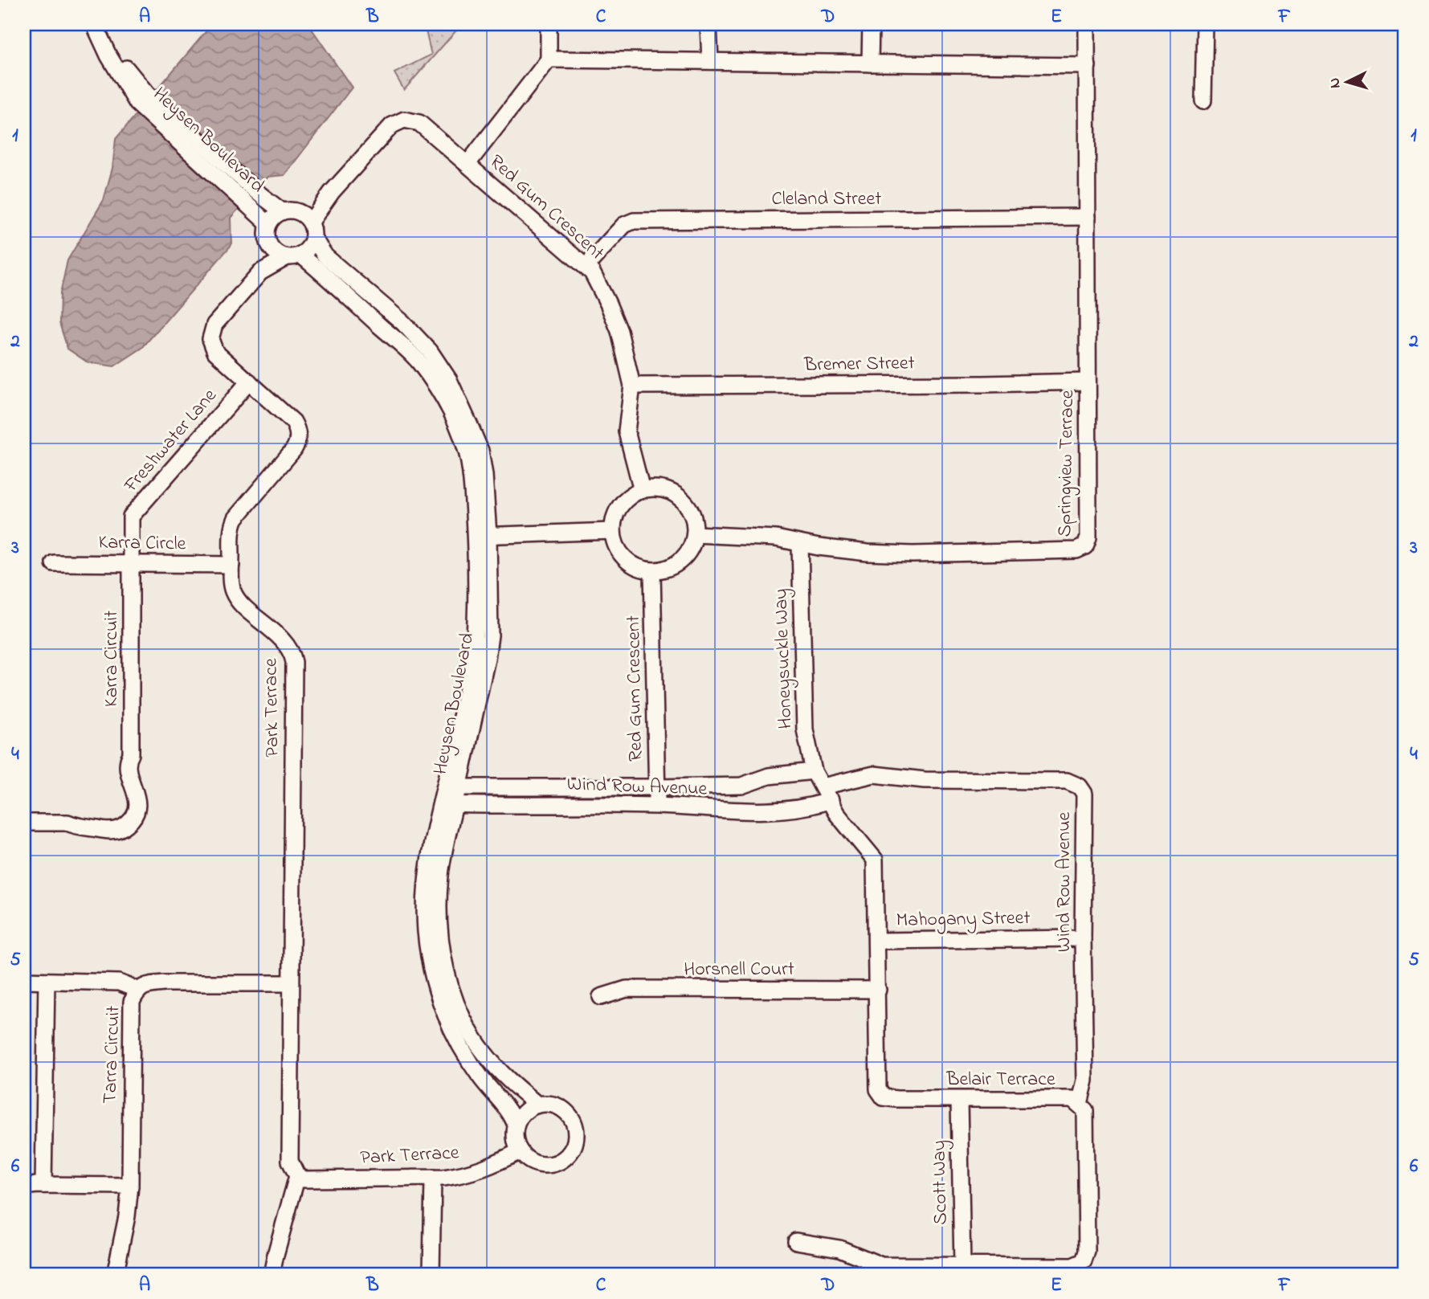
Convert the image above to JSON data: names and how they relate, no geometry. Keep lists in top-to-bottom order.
{
  "streets": {
    "street": [
      "Heysen Boulevard",
      "Cleland Street",
      "Red Gum Crescent",
      "Bremer Street",
      "Freshwater Lane",
      "Springview Terrace",
      "Karra Circle",
      "Karra Circuit",
      "Honeysuckle Way",
      "Park Terrace",
      "Wind Row Avenue",
      "Mahogany Street",
      "Horsnell Court",
      "Tarra Circuit",
      "Belair Terrace",
      "Scott Way"
    ]
  },
  "crossings": [
    ["Heysen Boulevard", "Red Gum Crescent"],
    ["Heysen Boulevard", "Park Terrace"],
    ["Heysen Boulevard", "Wind Row Avenue"],
    ["Cleland Street", "Red Gum Crescent"],
    ["Cleland Street", "Springview Terrace"],
    ["Red Gum Crescent", "Bremer Street"],
    ["Red Gum Crescent", "Springview Terrace"],
    ["Red Gum Crescent", "Wind Row Avenue"],
    ["Bremer Street", "Springview Terrace"],
    ["Freshwater Lane", "Karra Circle"],
    ["Freshwater Lane", "Karra Circuit"],
    ["Freshwater Lane", "Park Terrace"],
    ["Springview Terrace", "Honeysuckle Way"],
    ["Karra Circle", "Karra Circuit"],
    ["Karra Circle", "Park Terrace"],
    ["Honeysuckle Way", "Wind Row Avenue"],
    ["Honeysuckle Way", "Belair Terrace"],
    ["Park Terrace", "Tarra Circuit"],
    ["Wind Row Avenue", "Mahogany Street"],
    ["Wind Row Avenue", "Belair Terrace"],
    ["Mahogany Street", "Belair Terrace"],
    ["Horsnell Court", "Belair Terrace"],
    ["Belair Terrace", "Scott Way"]
  ],
  "north": "left",
  "grid": {
    "columns": [
      "A",
      "B",
      "C",
      "D",
      "E",
      "F"
    ],
    "rows": [
      "1",
      "2",
      "3",
      "4",
      "5",
      "6"
    ]
  }
}
